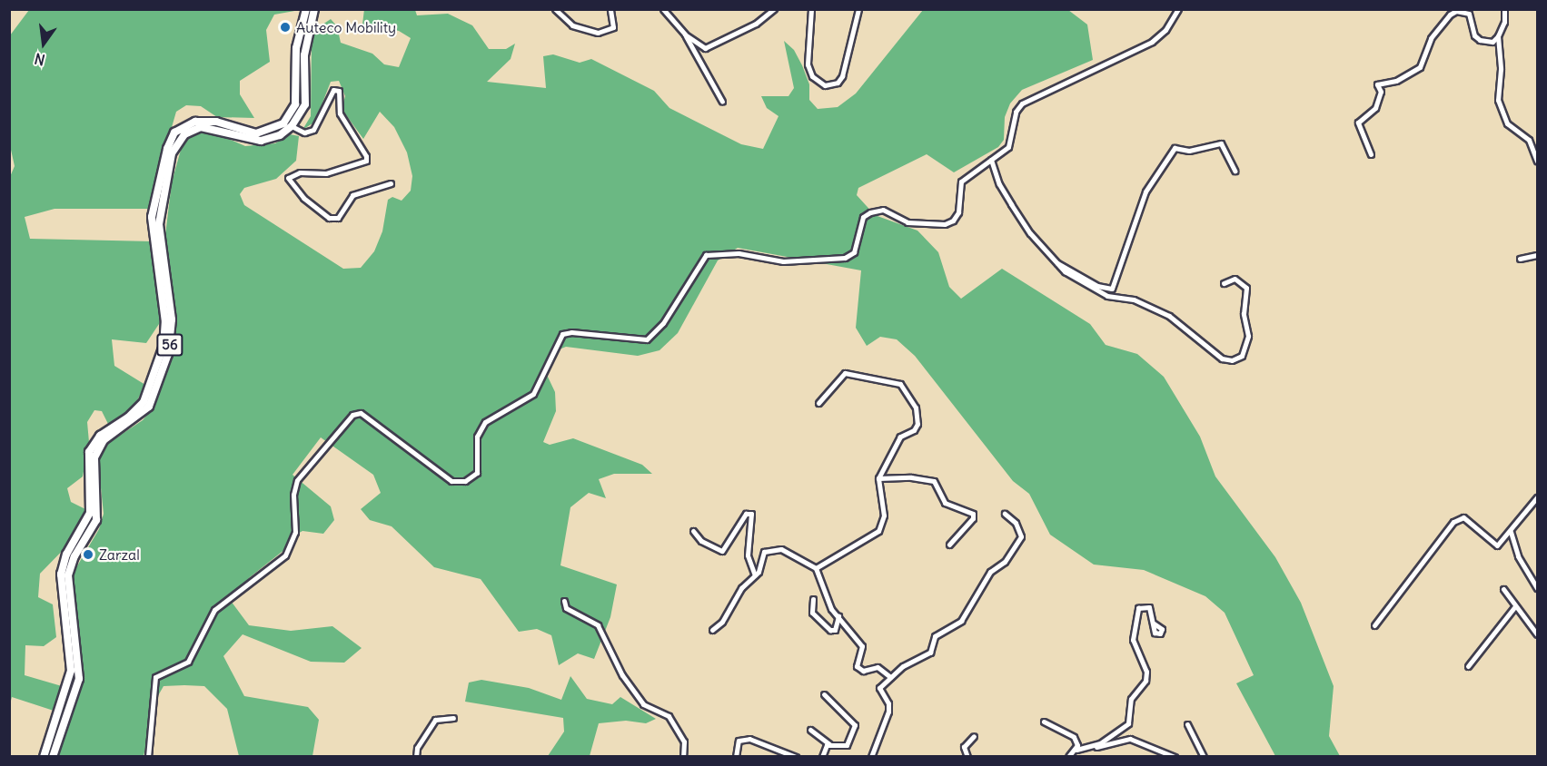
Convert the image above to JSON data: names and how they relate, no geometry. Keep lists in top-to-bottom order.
{
  "streets": {
    "main road": ["56"]
  },
  "places": ["Auteco Mobility", "Zarzal"],
  "north": "bottom"
}
